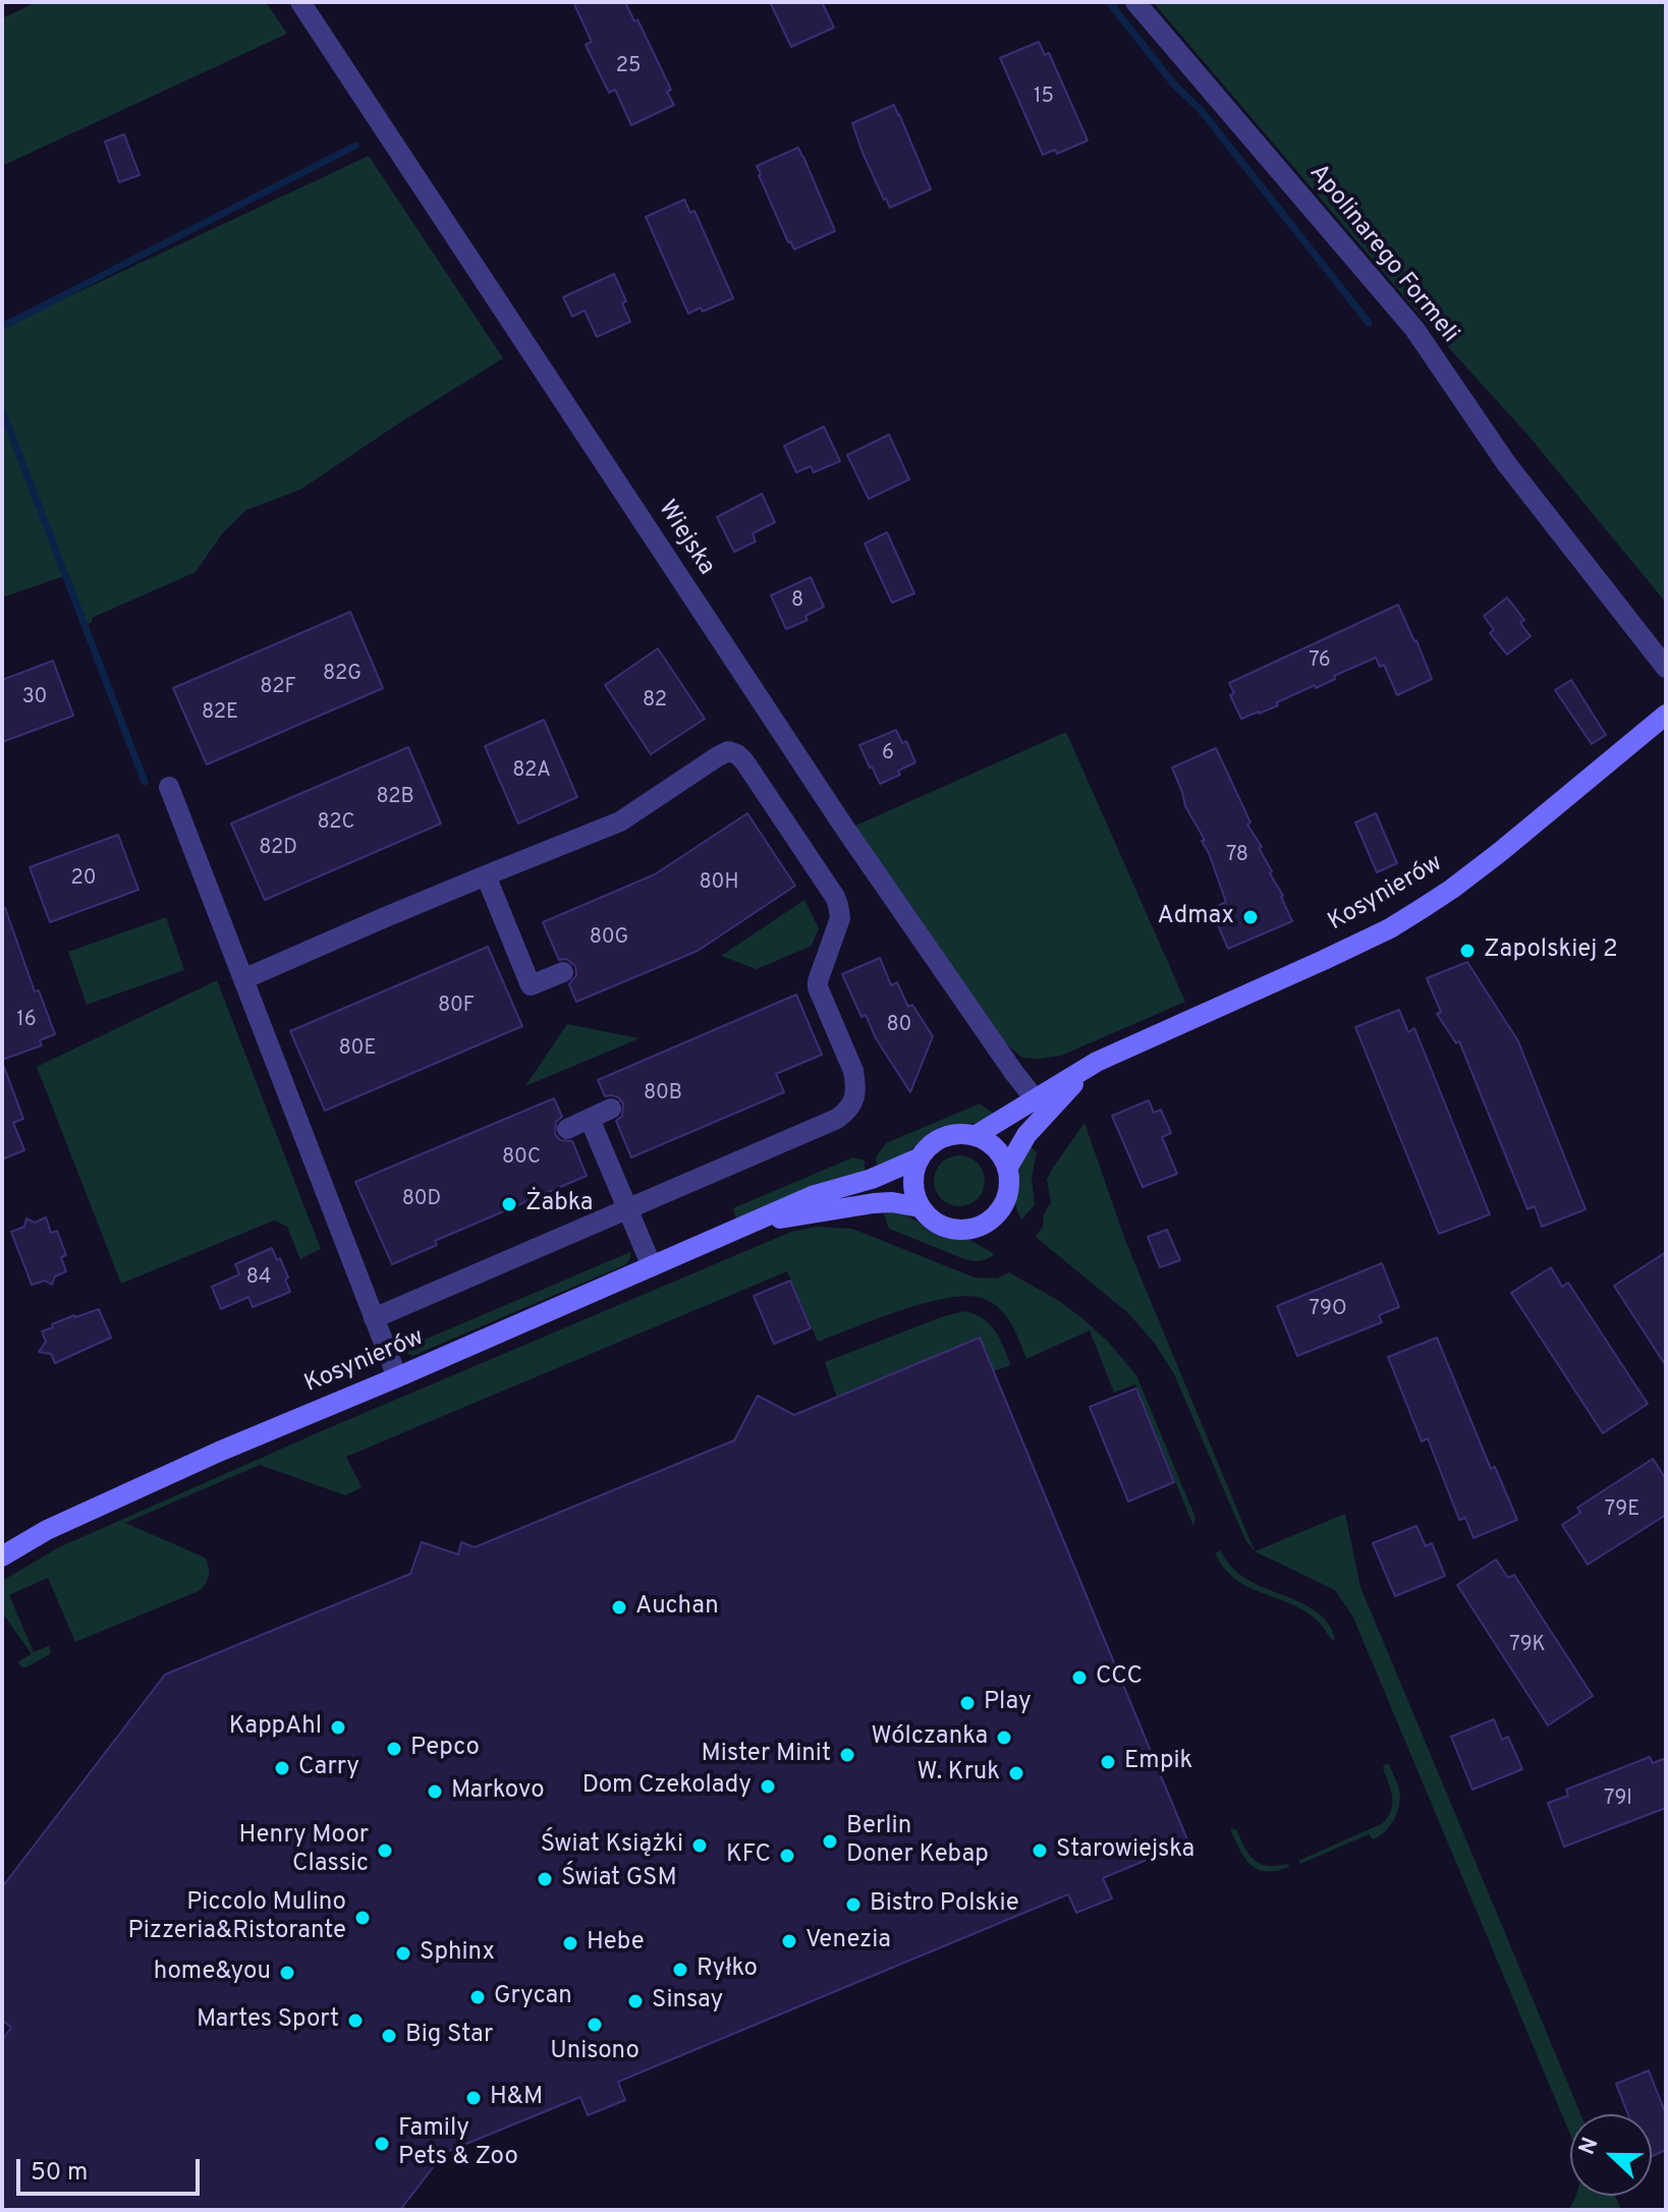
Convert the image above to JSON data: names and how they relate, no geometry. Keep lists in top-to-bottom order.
{
  "streets": {
    "main road": ["Kosynierów"],
    "street": ["Apolinarego Formeli", "Wiejska"]
  },
  "crossings": [
    ["Wiejska", "Kosynierów"]
  ],
  "places": [
    "Admax",
    "Zapolskiej 2",
    "Żabka",
    "Auchan",
    "CCC",
    "Play",
    "KappAhl",
    "Wólczanka",
    "Pepco",
    "Mister Minit",
    "Empik",
    "Carry",
    "W. Kruk",
    "Dom Czekolady",
    "Markovo",
    "Berlin Doner Kebap",
    "Świat Książki",
    "Henry Moor Classic",
    "Starowiejska",
    "KFC",
    "Świat GSM",
    "Bistro Polskie",
    "Piccolo Mulino Pizzeria&Ristorante",
    "Venezia",
    "Hebe",
    "Sphinx",
    "Ryłko",
    "home&you",
    "Grycan",
    "Sinsay",
    "Martes Sport",
    "Unisono",
    "Big Star",
    "H&M",
    "Family Pets & Zoo"
  ],
  "house_numbers": [
    "25",
    "15",
    "8",
    "76",
    "82G",
    "82F",
    "30",
    "82",
    "82E",
    "6",
    "82A",
    "82B",
    "82C",
    "82D",
    "78",
    "20",
    "80H",
    "80G",
    "80F",
    "16",
    "80",
    "80E",
    "80B",
    "80C",
    "80D",
    "84",
    "79O",
    "79E",
    "79K",
    "79I"
  ],
  "scale_bar": "50 m",
  "north": "left"
}
